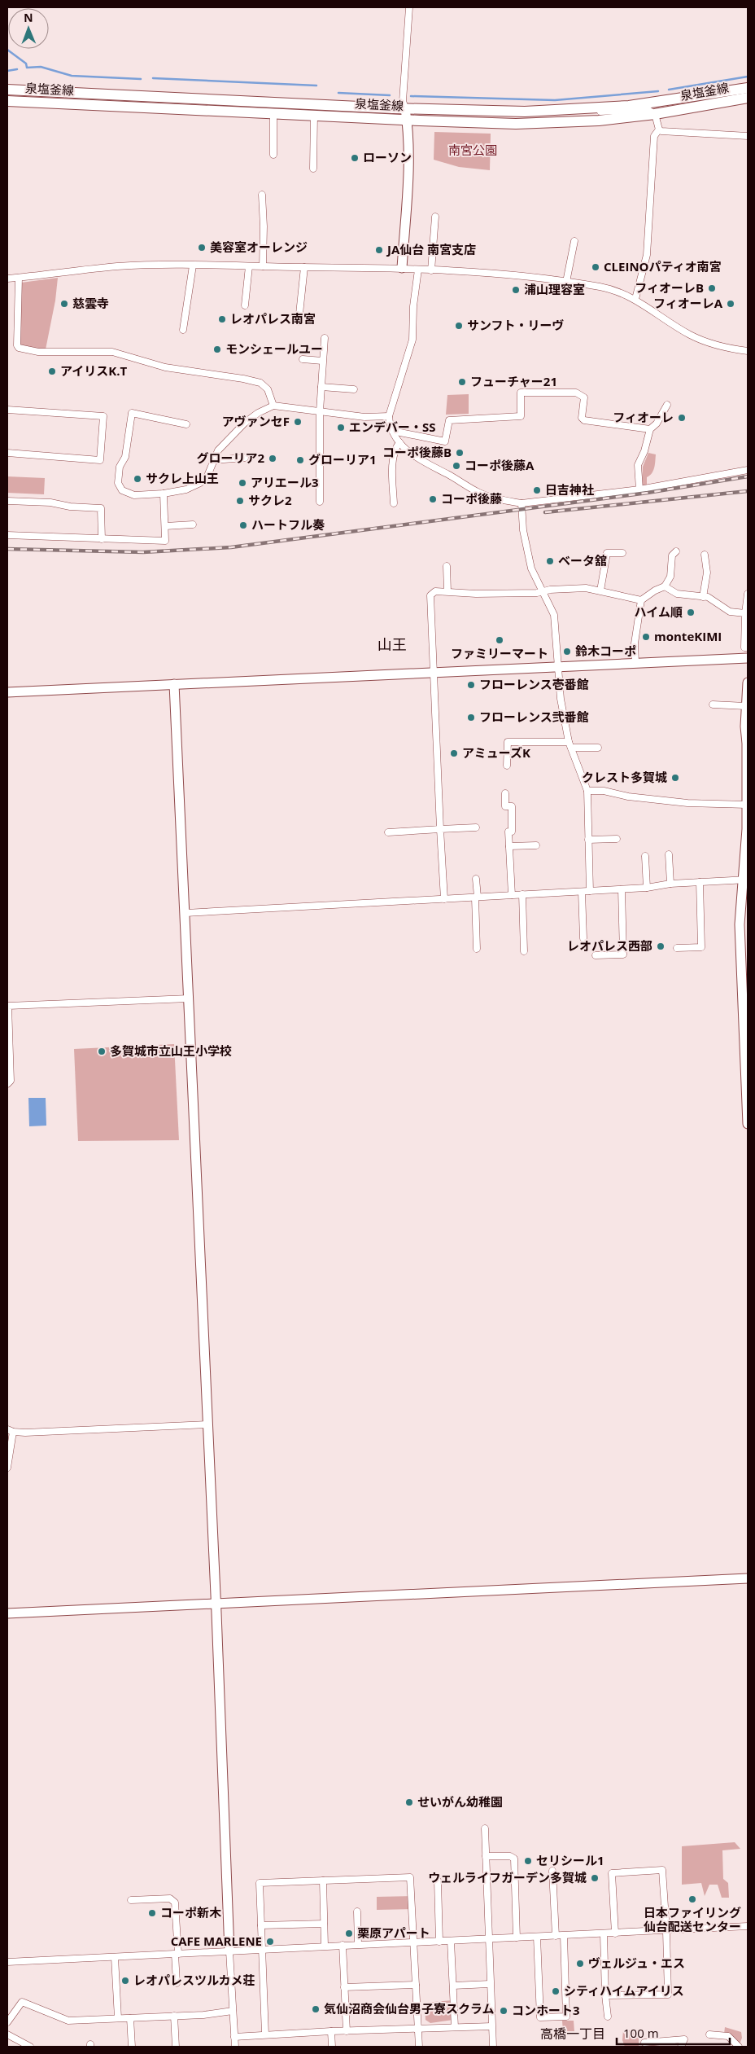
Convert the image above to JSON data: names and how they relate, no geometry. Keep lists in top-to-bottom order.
{
  "streets": {
    "main road": ["泉塩釜線"]
  },
  "districts": ["山王", "高橋一丁目"],
  "parks": ["南宮公園"],
  "places": [
    "ローソン",
    "美容室オーレンジ",
    "JA仙台 南宮支店",
    "CLEINOパティオ南宮",
    "フィオーレB",
    "浦山理容室",
    "慈雲寺",
    "フィオーレA",
    "レオパレス南宮",
    "サンフト・リーヴ",
    "モンシェールユー",
    "アイリスK.T",
    "フューチャー21",
    "フィオーレ",
    "アヴァンセF",
    "エンデバー・SS",
    "コーポ後藤B",
    "グローリア2",
    "グローリア1",
    "コーポ後藤A",
    "サクレ上山王",
    "アリエール3",
    "日吉神社",
    "コーポ後藤",
    "サクレ2",
    "ハートフル奏",
    "ベータ舘",
    "ハイム順",
    "monteKIMI",
    "ファミリーマート",
    "鈴木コーポ",
    "フローレンス壱番館",
    "フローレンス弐番館",
    "アミューズK",
    "クレスト多賀城",
    "レオパレス西部",
    "多賀城市立山王小学校",
    "せいがん幼稚園",
    "セリシール1",
    "ウェルライフガーデン多賀城",
    "日本ファイリング 仙台配送センター",
    "コーポ新木",
    "栗原アパート",
    "CAFE MARLENE",
    "ヴェルジュ・エス",
    "レオパレスツルカメ荘",
    "シティハイムアイリス",
    "気仙沼商会仙台男子寮スクラム",
    "コンホート3"
  ],
  "scale_bar": "100 m",
  "north": "top"
}
